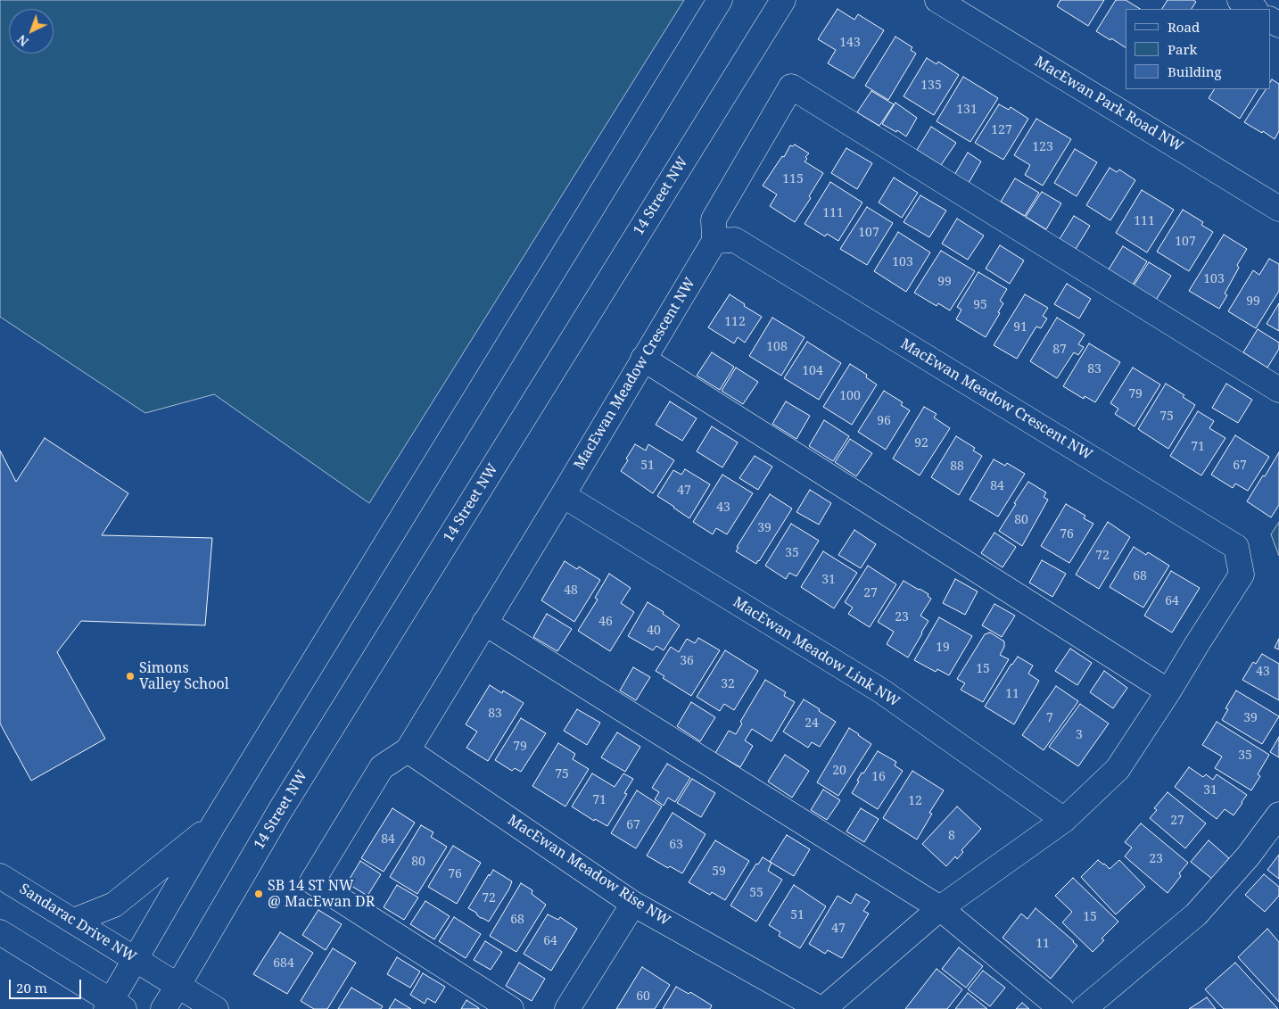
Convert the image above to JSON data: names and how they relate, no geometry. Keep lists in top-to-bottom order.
{
  "streets": {
    "street": [
      "MacEwan Park Road NW",
      "14 Street NW",
      "MacEwan Meadow Crescent NW",
      "MacEwan Meadow Link NW",
      "MacEwan Meadow Rise NW",
      "Sandarac Drive NW"
    ]
  },
  "crossings": [
    ["14 Street NW", "Sandarac Drive NW"],
    ["MacEwan Meadow Crescent NW", "MacEwan Meadow Link NW"],
    ["MacEwan Meadow Crescent NW", "MacEwan Meadow Rise NW"]
  ],
  "places": ["Simons Valley School", "SB 14 ST NW @ MacEwan DR"],
  "house_numbers": [
    "143",
    "135",
    "131",
    "127",
    "123",
    "115",
    "111",
    "111",
    "107",
    "107",
    "103",
    "103",
    "99",
    "99",
    "95",
    "112",
    "91",
    "108",
    "87",
    "83",
    "104",
    "79",
    "100",
    "75",
    "96",
    "92",
    "71",
    "51",
    "67",
    "88",
    "84",
    "47",
    "43",
    "80",
    "39",
    "76",
    "35",
    "72",
    "68",
    "31",
    "48",
    "27",
    "64",
    "23",
    "46",
    "40",
    "19",
    "36",
    "15",
    "43",
    "32",
    "11",
    "83",
    "7",
    "39",
    "24",
    "3",
    "79",
    "35",
    "20",
    "75",
    "16",
    "31",
    "71",
    "12",
    "27",
    "67",
    "8",
    "84",
    "63",
    "23",
    "80",
    "59",
    "76",
    "55",
    "72",
    "51",
    "15",
    "68",
    "47",
    "64",
    "11",
    "684",
    "60"
  ],
  "legend": ["Road", "Park", "Building"],
  "scale_bar": "20 m",
  "north": "bottom left"
}
